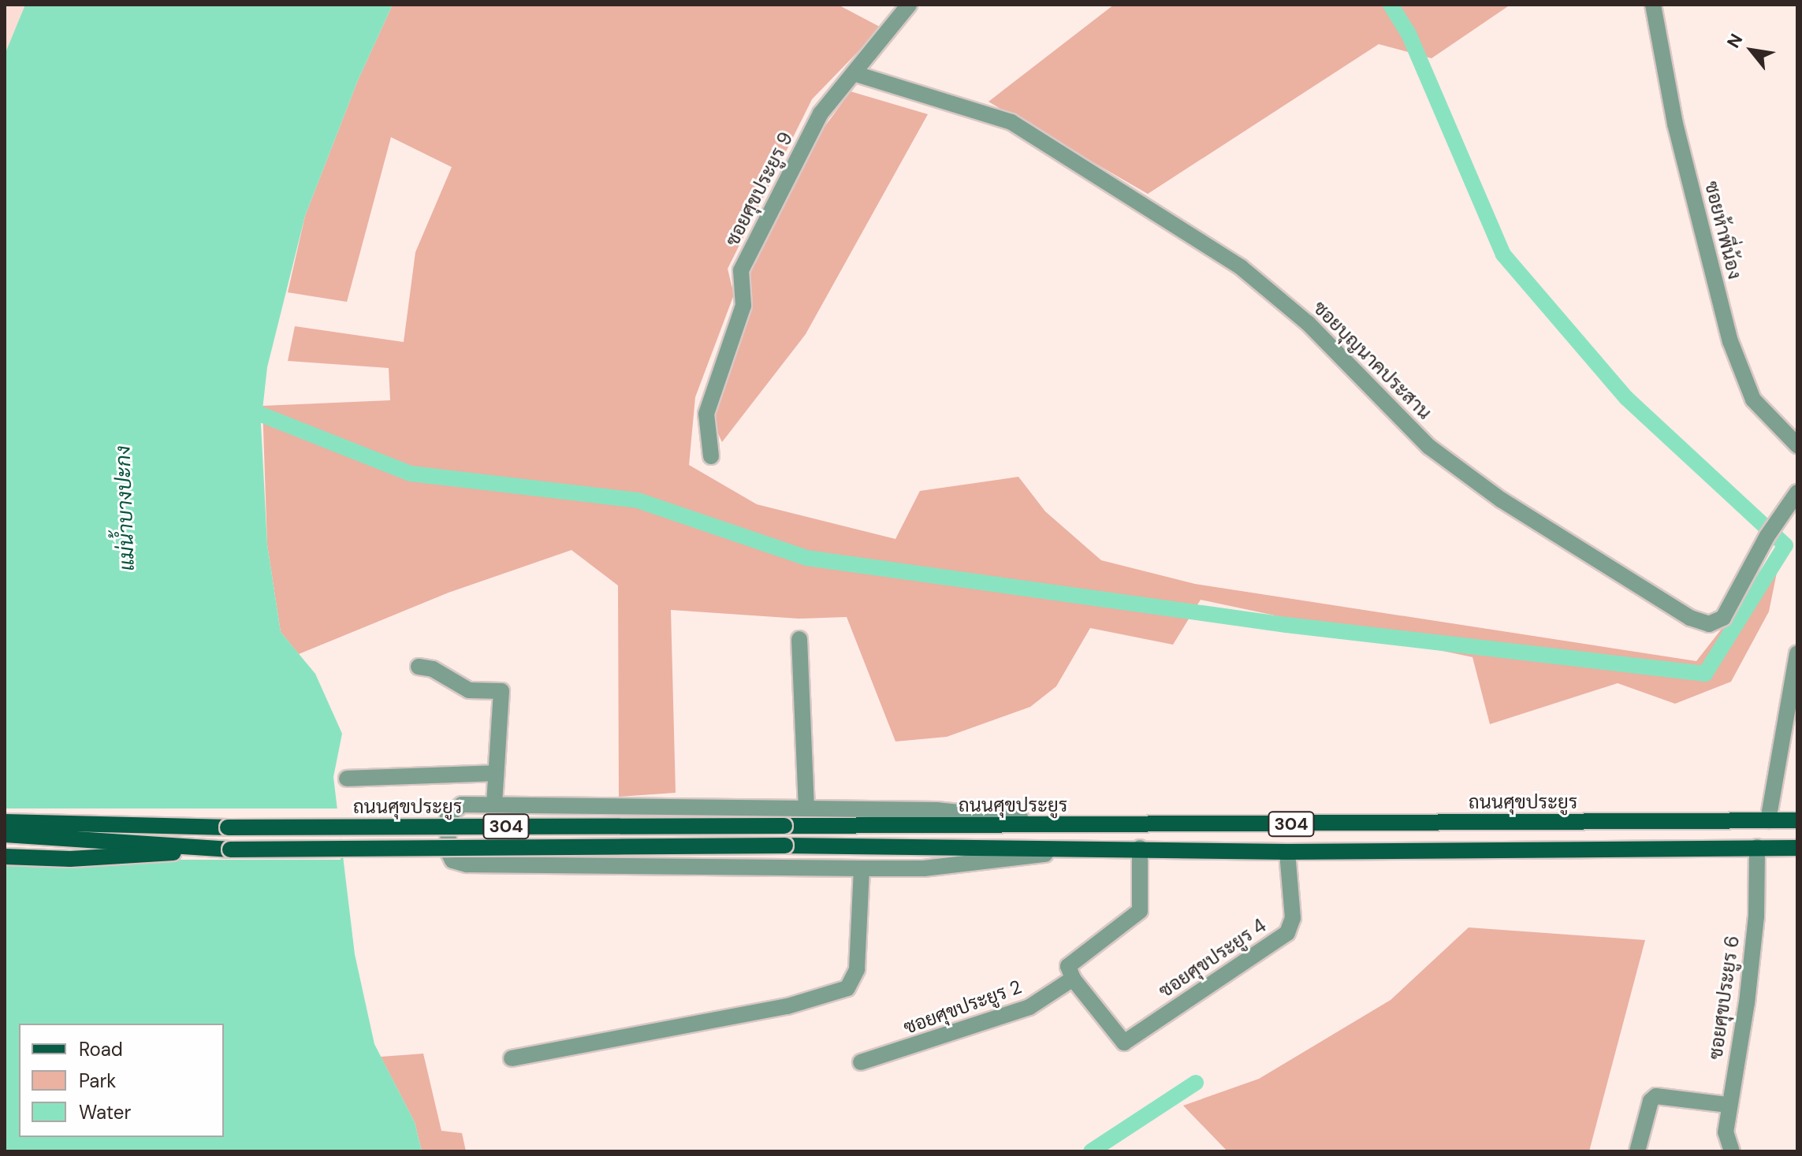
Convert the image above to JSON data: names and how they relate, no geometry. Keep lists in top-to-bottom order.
{
  "streets": {
    "main road": ["ถนนศุขประยูร", "304"],
    "street": [
      "ซอยศุขประยูร 9",
      "ซอยห้าพี่น้อง",
      "ซอยบุญนาคประสาน",
      "ซอยศุขประยูร 4",
      "ซอยศุขประยูร 6",
      "ซอยศุขประยูร 2"
    ]
  },
  "crossings": [
    ["ซอยศุขประยูร 9", "ซอยบุญนาคประสาน"],
    ["ถนนศุขประยูร", "304"],
    ["304", "ซอยศุขประยูร 4"],
    ["304", "ซอยศุขประยูร 6"],
    ["ซอยศุขประยูร 4", "ซอยศุขประยูร 2"]
  ],
  "water": ["แม่น้ำบางปะกง"],
  "legend": ["Road", "Park", "Water"],
  "north": "top left"
}
